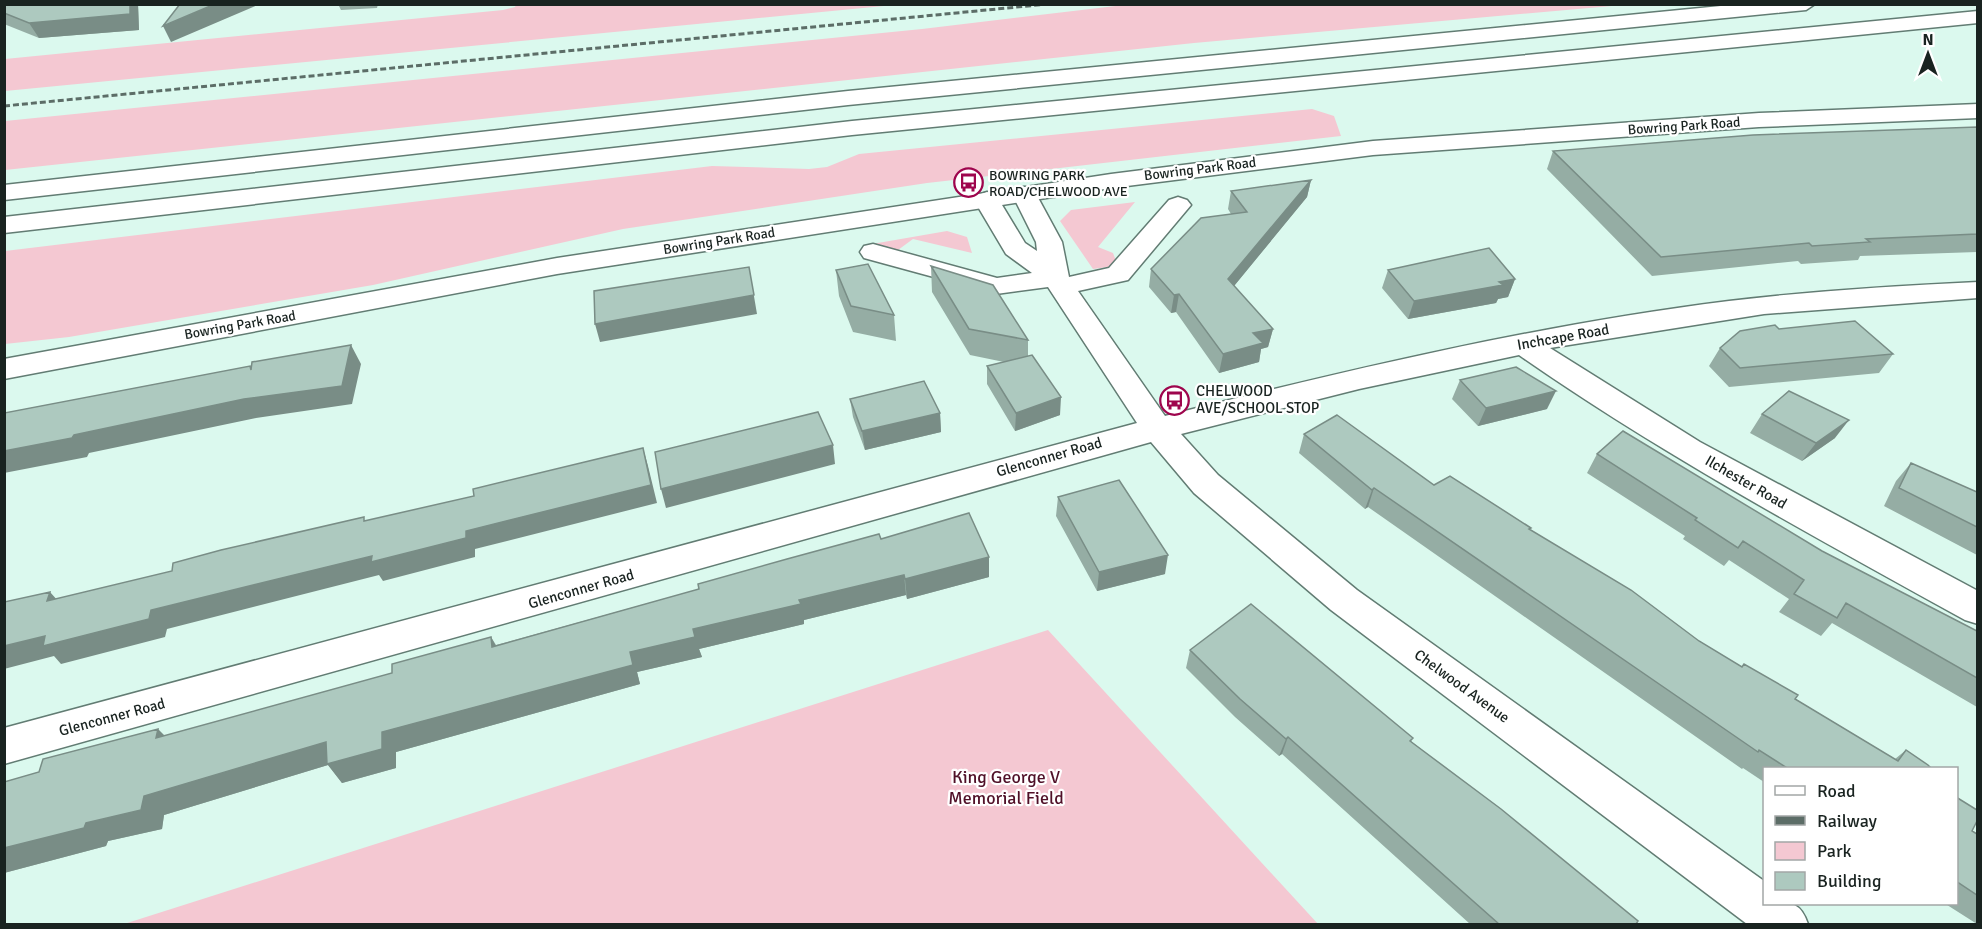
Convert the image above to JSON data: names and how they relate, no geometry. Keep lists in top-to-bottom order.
{
  "streets": {
    "main road": [
      "Bowring Park Road",
      "Inchcape Road",
      "Glenconner Road",
      "Ilchester Road",
      "Chelwood Avenue"
    ]
  },
  "crossings": [
    ["Inchcape Road", "Glenconner Road"],
    ["Inchcape Road", "Ilchester Road"],
    ["Inchcape Road", "Chelwood Avenue"],
    ["Glenconner Road", "Chelwood Avenue"]
  ],
  "parks": ["King George V Memorial Field"],
  "places": {
    "bus stop": ["BOWRING PARK ROAD/CHELWOOD AVE", "CHELWOOD AVE/SCHOOL STOP"]
  },
  "legend": [
    "Road",
    "Railway",
    "Park",
    "Building"
  ],
  "north": "top"
}
